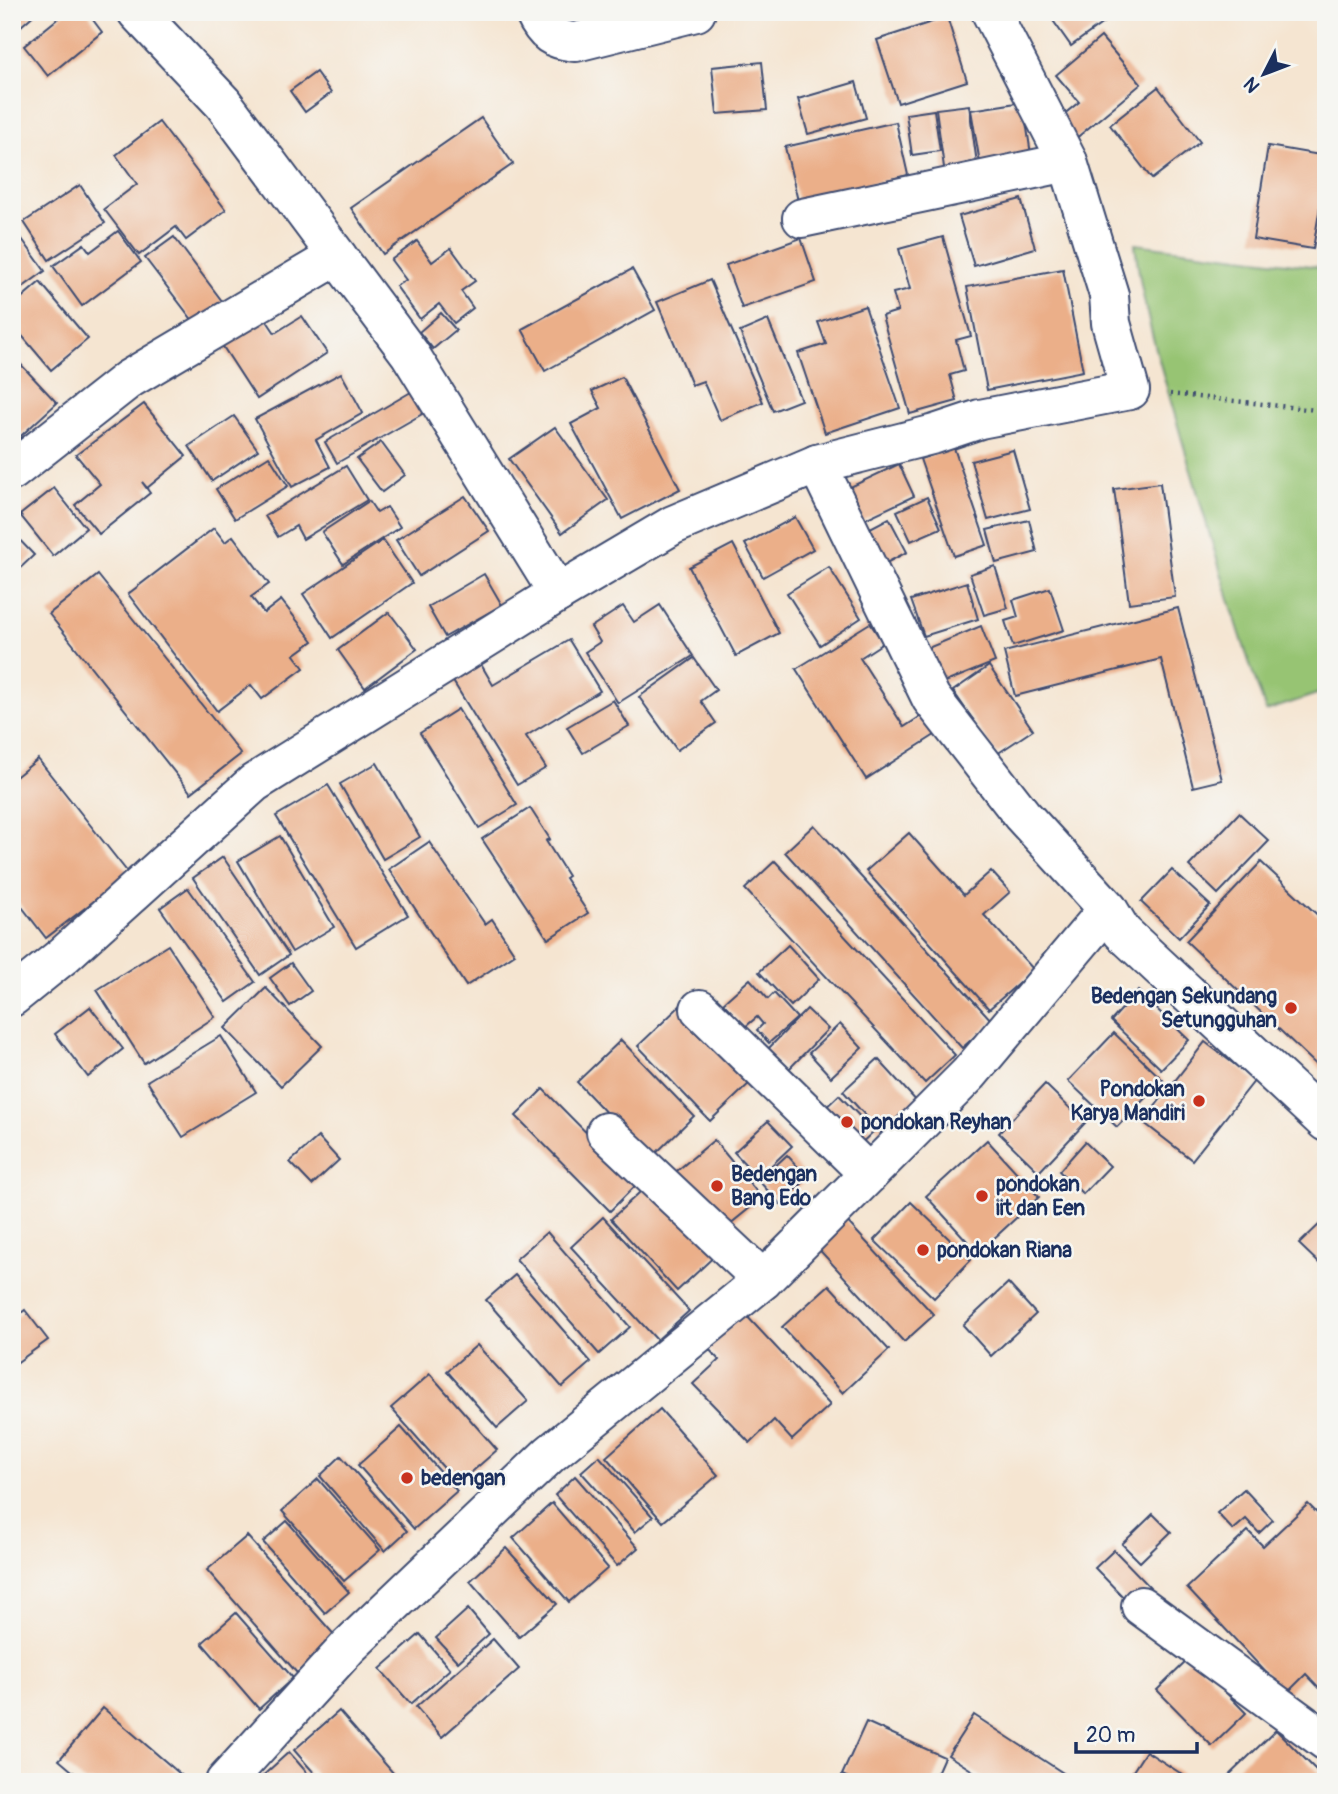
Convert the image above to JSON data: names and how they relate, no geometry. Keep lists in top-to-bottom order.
{
  "places": [
    "Bedengan Sekundang Setungguhan",
    "Pondokan Karya Mandiri",
    "pondokan Reyhan",
    "Bedengan Bang Edo",
    "pondokan iit dan Een",
    "pondokan Riana",
    "bedengan"
  ],
  "scale_bar": "20 m",
  "north": "bottom left"
}
